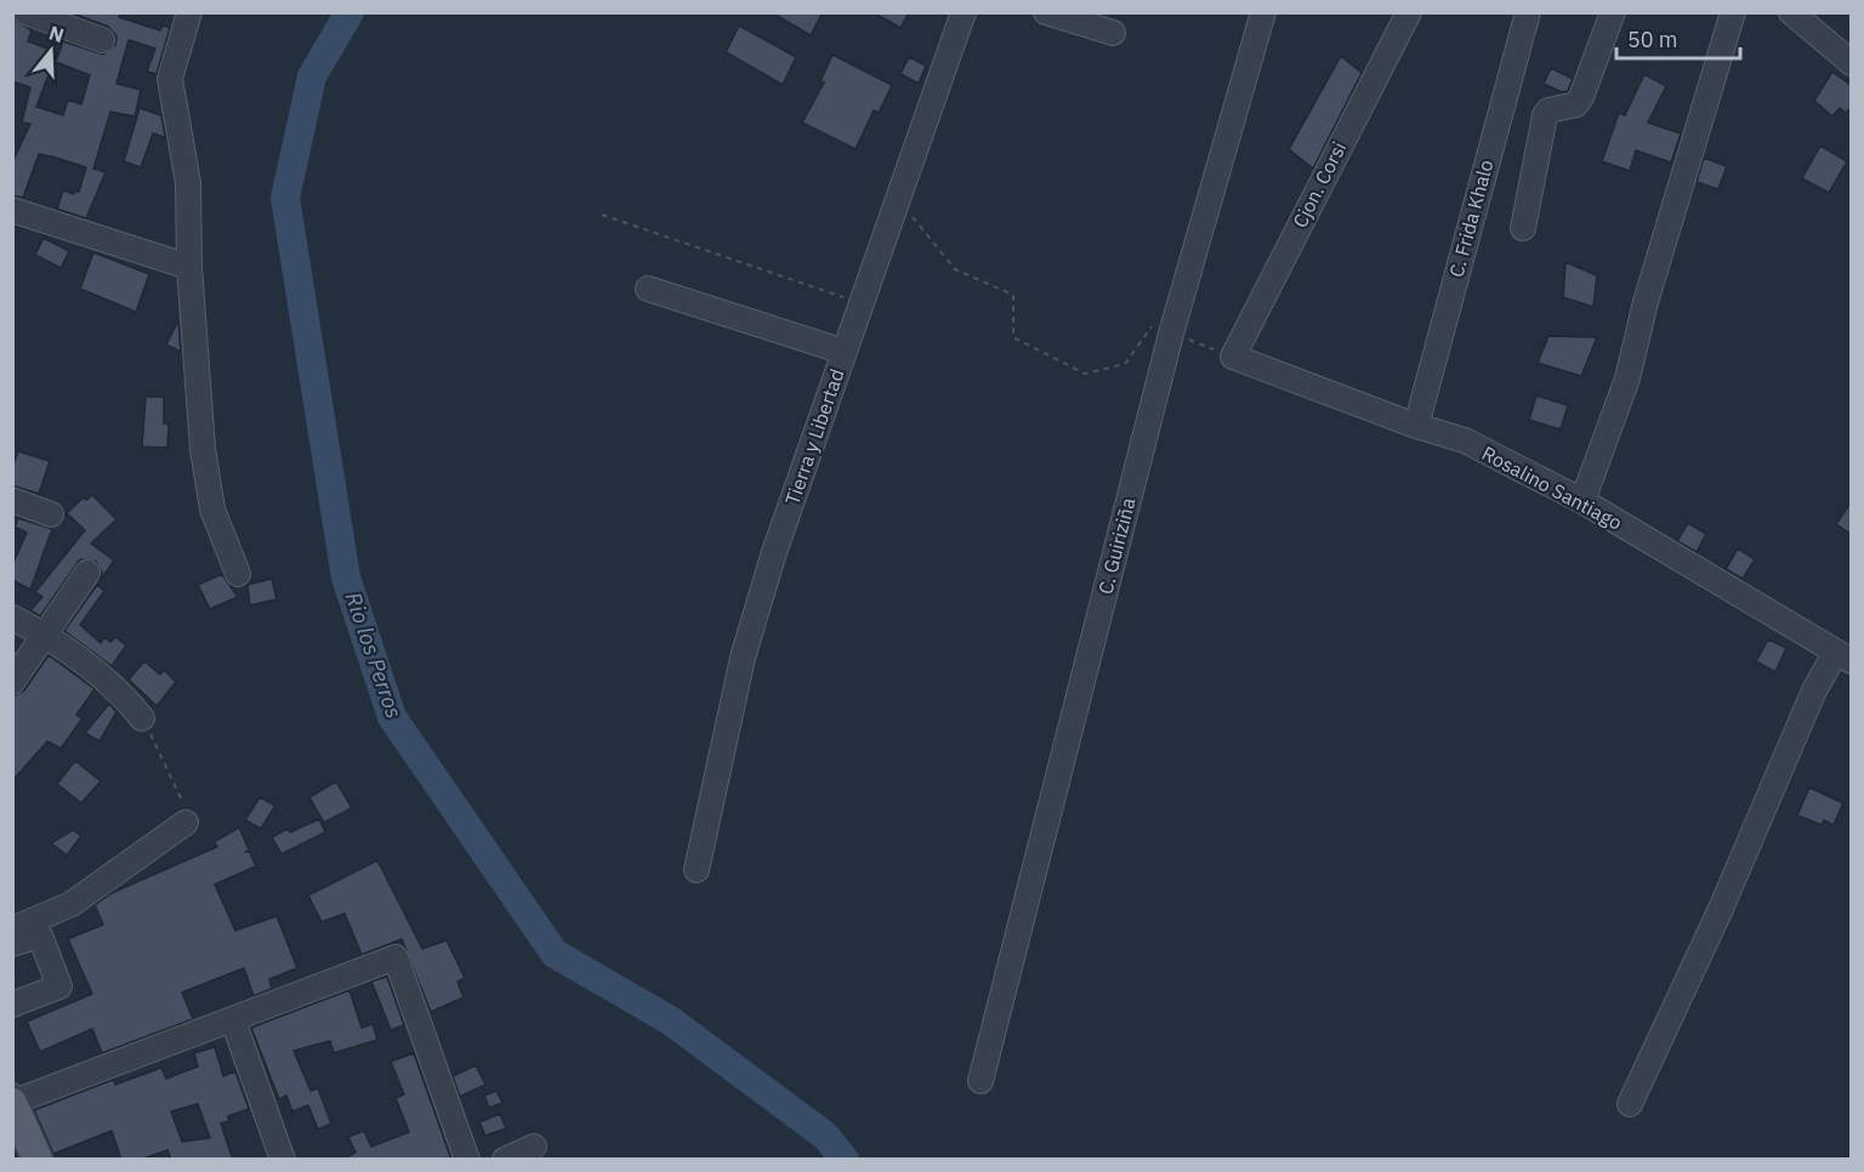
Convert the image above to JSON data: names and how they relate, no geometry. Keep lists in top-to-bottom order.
{
  "streets": {
    "street": [
      "Cjon. Corsi",
      "C. Frida Khalo",
      "Tierra y Libertad",
      "Rosalino Santiago",
      "C. Guiriziña"
    ]
  },
  "crossings": [
    ["Cjon. Corsi", "Rosalino Santiago"],
    ["C. Frida Khalo", "Rosalino Santiago"]
  ],
  "water": ["Rio los Perros"],
  "scale_bar": "50 m",
  "north": "top"
}
